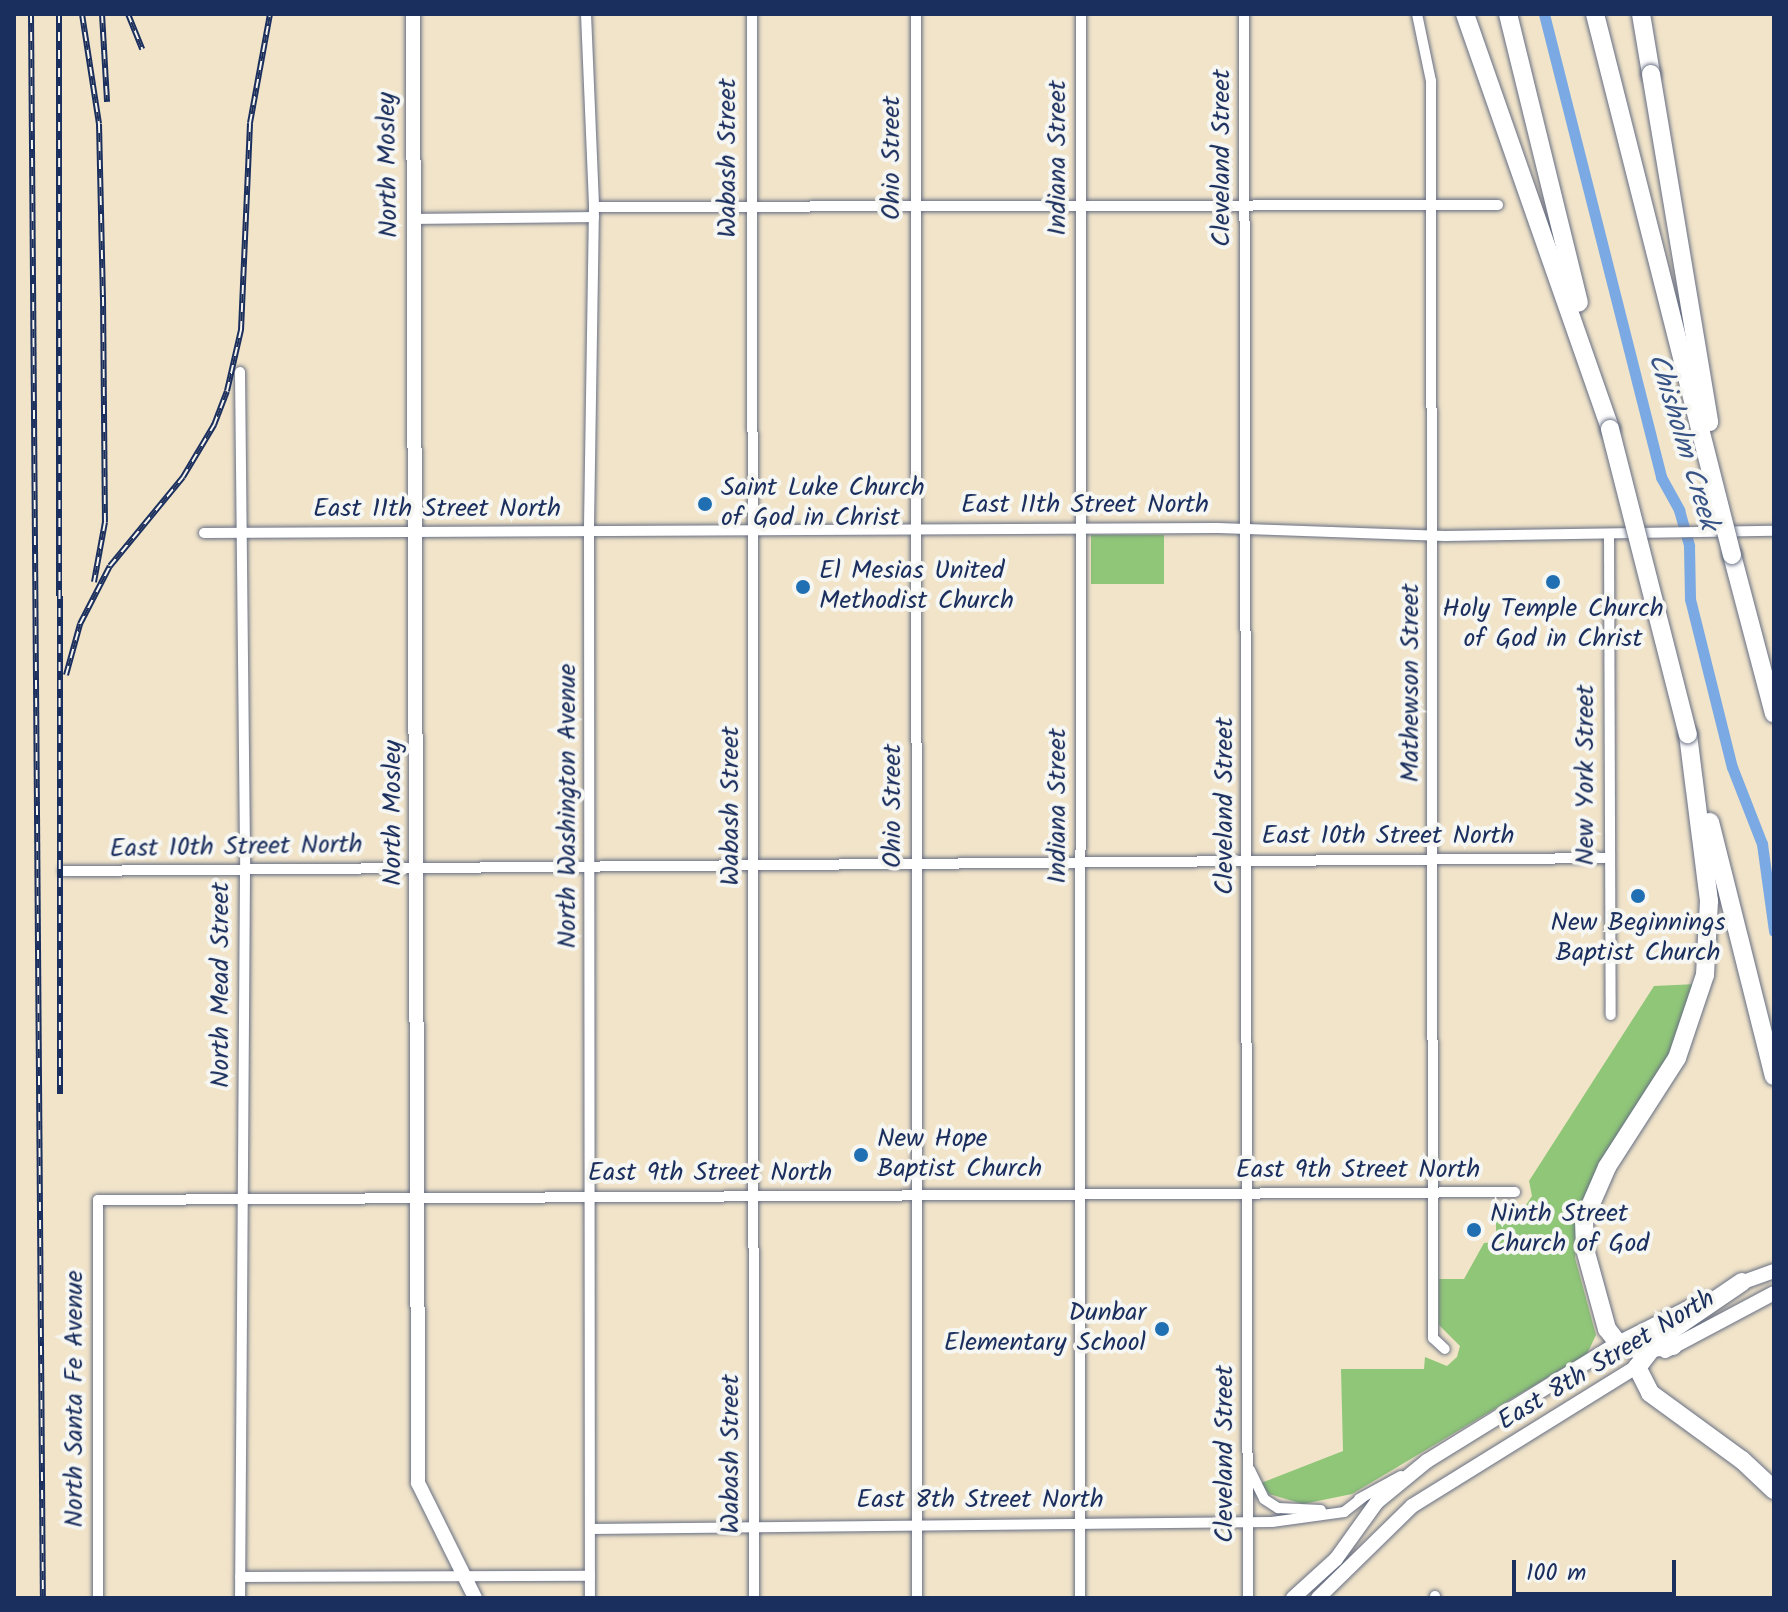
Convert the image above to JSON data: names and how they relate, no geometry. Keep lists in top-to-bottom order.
{
  "streets": {
    "street": [
      "Wabash Street",
      "Ohio Street",
      "Indiana Street",
      "Cleveland Street",
      "North Mosley",
      "East 11th Street North",
      "Mathewson Street",
      "New York Street",
      "North Washington Avenue",
      "East 10th Street North",
      "North Mead Street",
      "East 9th Street North",
      "East 8th Street North",
      "North Santa Fe Avenue"
    ]
  },
  "crossings": [
    ["Wabash Street", "East 11th Street North"],
    ["Wabash Street", "East 10th Street North"],
    ["Wabash Street", "East 9th Street North"],
    ["Wabash Street", "East 8th Street North"],
    ["Ohio Street", "East 11th Street North"],
    ["Ohio Street", "East 10th Street North"],
    ["Ohio Street", "East 9th Street North"],
    ["Ohio Street", "East 8th Street North"],
    ["Indiana Street", "East 11th Street North"],
    ["Indiana Street", "East 10th Street North"],
    ["Indiana Street", "East 9th Street North"],
    ["Indiana Street", "East 8th Street North"],
    ["Cleveland Street", "East 11th Street North"],
    ["Cleveland Street", "East 10th Street North"],
    ["Cleveland Street", "East 9th Street North"],
    ["Cleveland Street", "East 8th Street North"],
    ["North Mosley", "East 11th Street North"],
    ["North Mosley", "East 10th Street North"],
    ["North Mosley", "East 9th Street North"],
    ["East 11th Street North", "Mathewson Street"],
    ["East 11th Street North", "New York Street"],
    ["East 11th Street North", "North Washington Avenue"],
    ["East 11th Street North", "North Mead Street"],
    ["Mathewson Street", "East 10th Street North"],
    ["Mathewson Street", "East 9th Street North"],
    ["New York Street", "East 10th Street North"],
    ["North Washington Avenue", "East 10th Street North"],
    ["North Washington Avenue", "East 9th Street North"],
    ["North Washington Avenue", "East 8th Street North"],
    ["East 10th Street North", "North Mead Street"],
    ["North Mead Street", "East 9th Street North"],
    ["East 9th Street North", "North Santa Fe Avenue"]
  ],
  "water": ["Chisholm Creek"],
  "places": [
    "Saint Luke Church of God in Christ",
    "Holy Temple Church of God in Christ",
    "El Mesias United Methodist Church",
    "New Beginnings Baptist Church",
    "New Hope Baptist Church",
    "Ninth Street Church of God",
    "Dunbar Elementary School"
  ],
  "scale_bar": "100 m"
}
